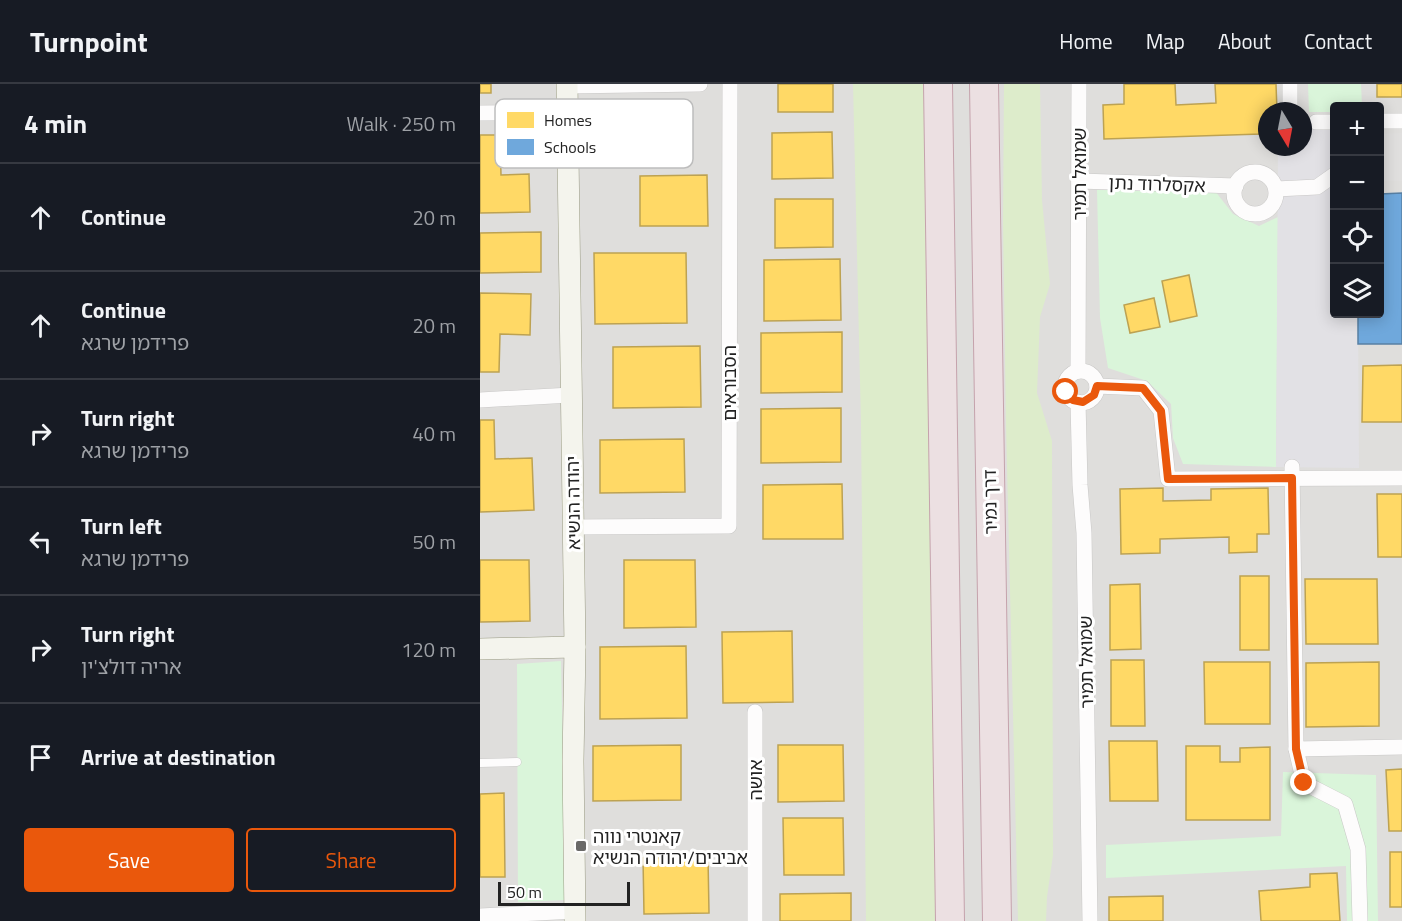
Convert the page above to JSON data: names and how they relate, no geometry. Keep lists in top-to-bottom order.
{
  "streets": {
    "highway": ["דרך נמיר"],
    "street": [
      "שמואל תמיר",
      "אקסלרוד נתן",
      "הסבוראים",
      "יהודה הנשיא",
      "אושה"
    ]
  },
  "crossings": [
    ["שמואל תמיר", "אקסלרוד נתן"],
    ["הסבוראים", "יהודה הנשיא"]
  ],
  "places": {
    "transit": ["קאנטרי נווה אביבים/יהודה הנשיא"]
  },
  "legend": ["Homes", "Schools"],
  "scale_bar": "50 m",
  "north": "bottom",
  "page": {
    "header": "Turnpoint",
    "nav": [
      "Home",
      "Map",
      "About",
      "Contact"
    ],
    "heading": ["4 min", "Walk · 250 m"],
    "map_buttons": ["+", "−"],
    "list": [
      ["Continue", "20 m"],
      ["Continue", "פרידמן שרגא", "20 m"],
      ["Turn right", "פרידמן שרגא", "40 m"],
      ["Turn left", "פרידמן שרגא", "50 m"],
      ["Turn right", "אריה דולצ'ין", "120 m"],
      "Arrive at destination"
    ],
    "buttons": ["Save", "Share"],
    "scale": "50 m"
  }
}
